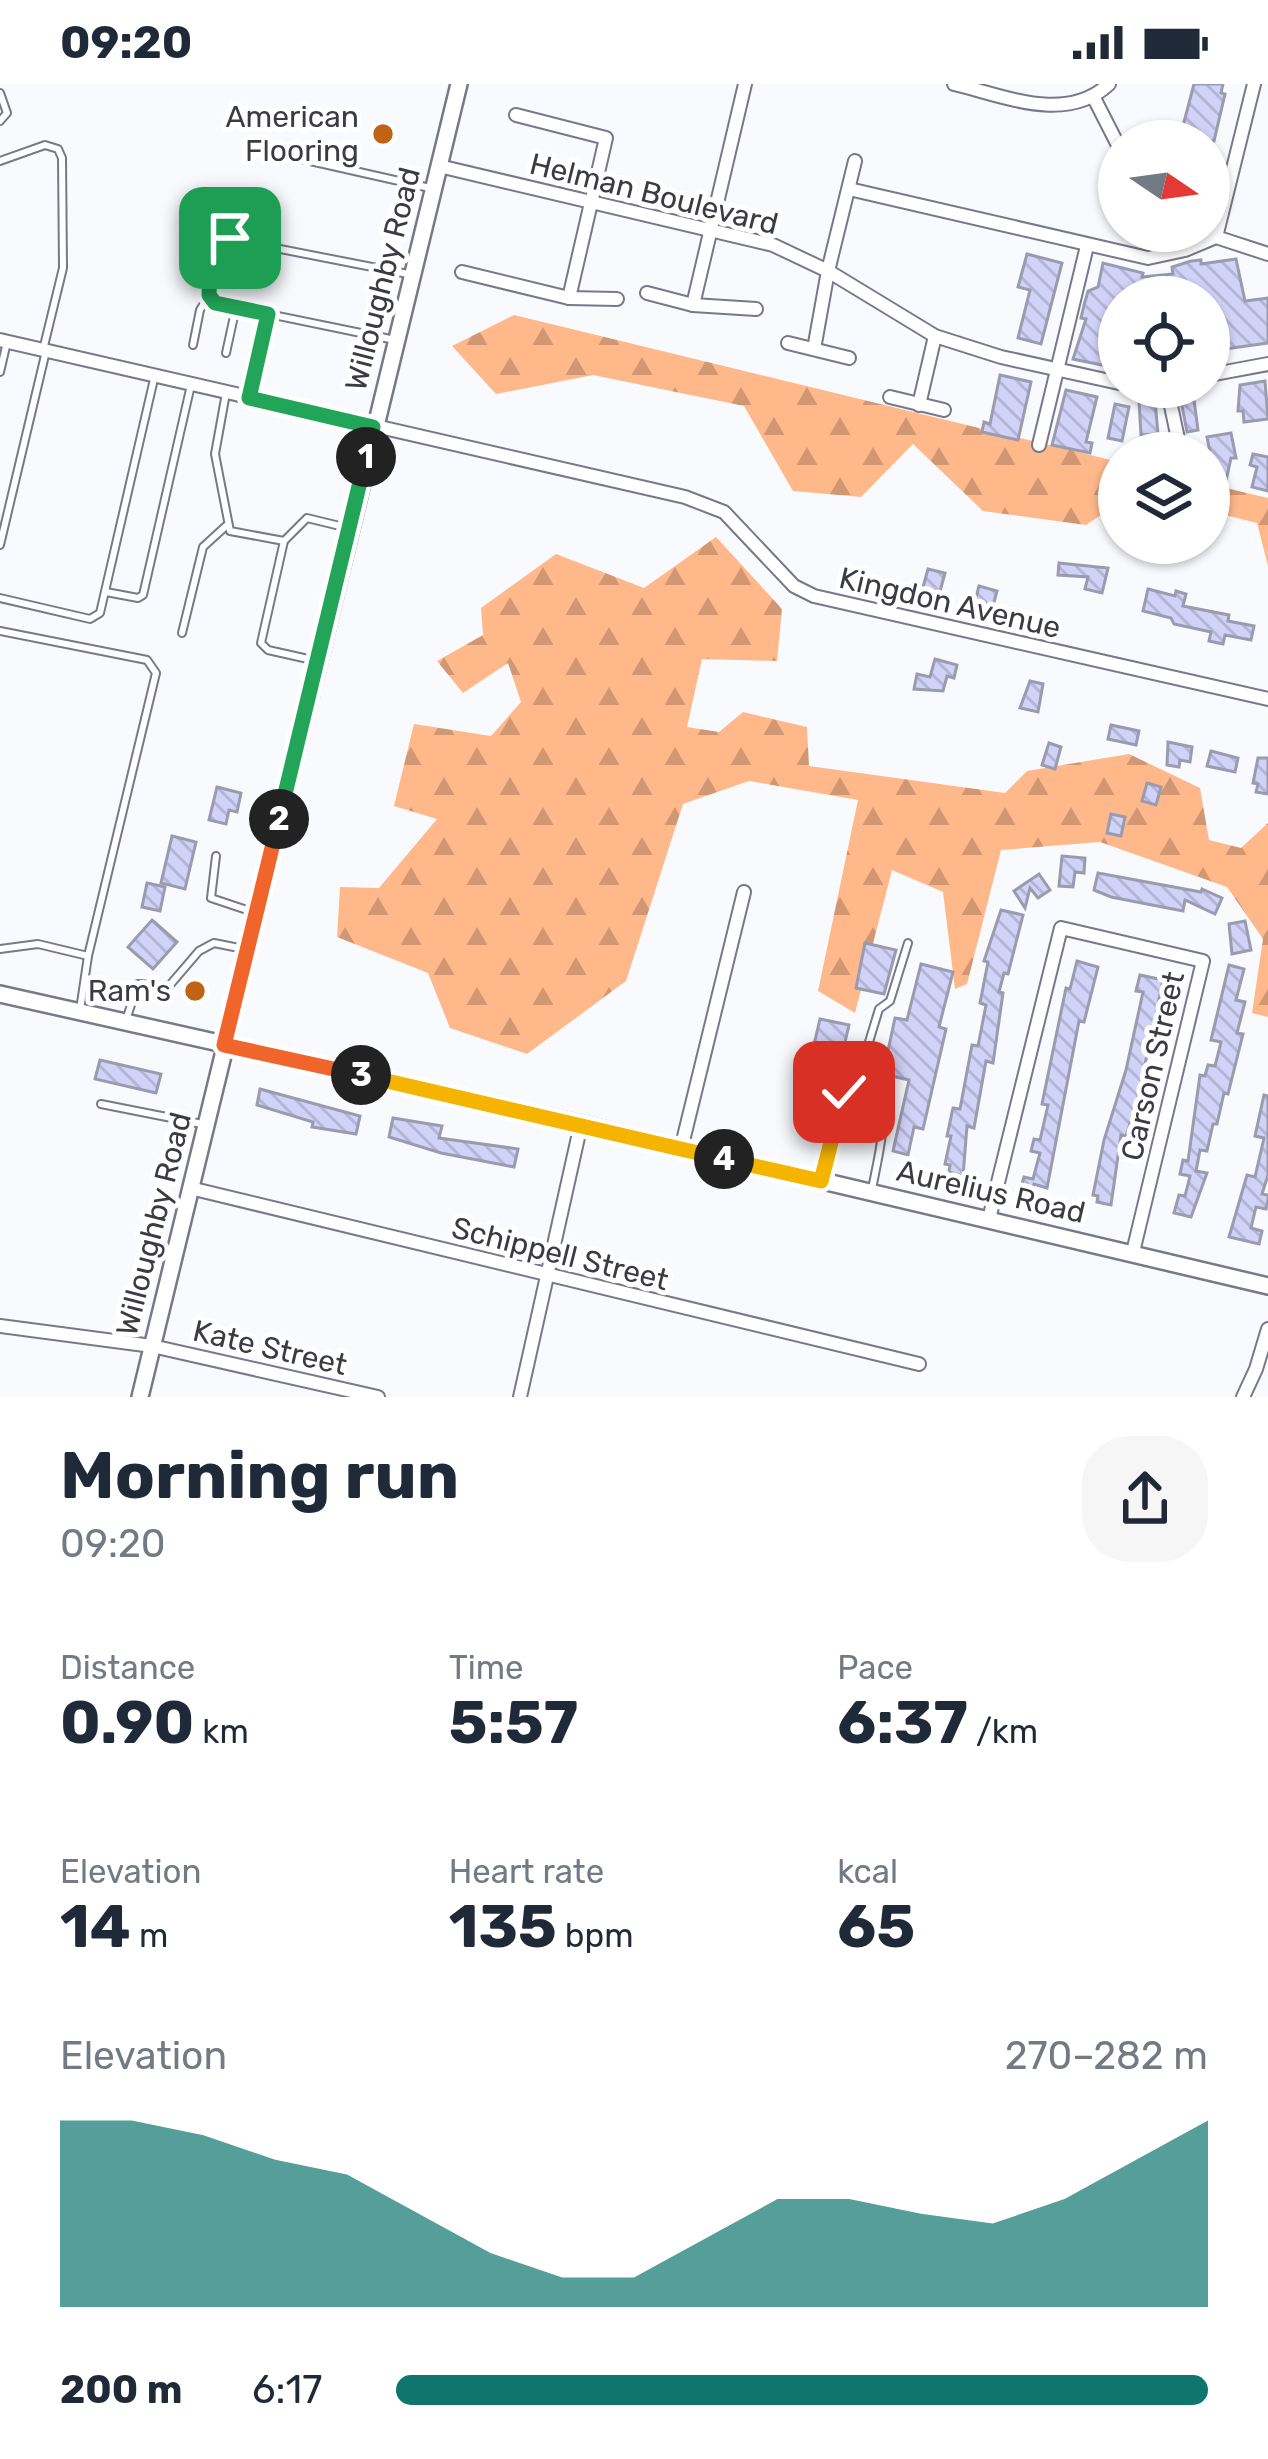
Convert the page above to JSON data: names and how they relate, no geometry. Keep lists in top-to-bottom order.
{
  "streets": {
    "street": [
      "Helman Boulevard",
      "Willoughby Road",
      "Kingdon Avenue",
      "Carson Street",
      "Aurelius Road",
      "Schippell Street",
      "Kate Street"
    ]
  },
  "crossings": [
    ["Helman Boulevard", "Willoughby Road"],
    ["Willoughby Road", "Kingdon Avenue"],
    ["Willoughby Road", "Aurelius Road"],
    ["Willoughby Road", "Schippell Street"],
    ["Willoughby Road", "Kate Street"],
    ["Carson Street", "Aurelius Road"]
  ],
  "places": ["American Flooring", "Ram's"],
  "north": "right",
  "page": {
    "status": "09:20",
    "pins": [
      "1",
      "2",
      "3",
      "4"
    ],
    "heading": ["Morning run", "09:20"],
    "stats": [
      ["Distance", "0.90 km"],
      ["Time", "5:57"],
      ["Pace", "6:37 /km"],
      ["Elevation", "14 m"],
      ["Heart rate", "135 bpm"],
      ["kcal", "65"]
    ],
    "chart": ["Elevation", "270–282 m"],
    "list": [
      {
        "name": "200 m",
        "note": "6:17"
      }
    ]
  }
}
